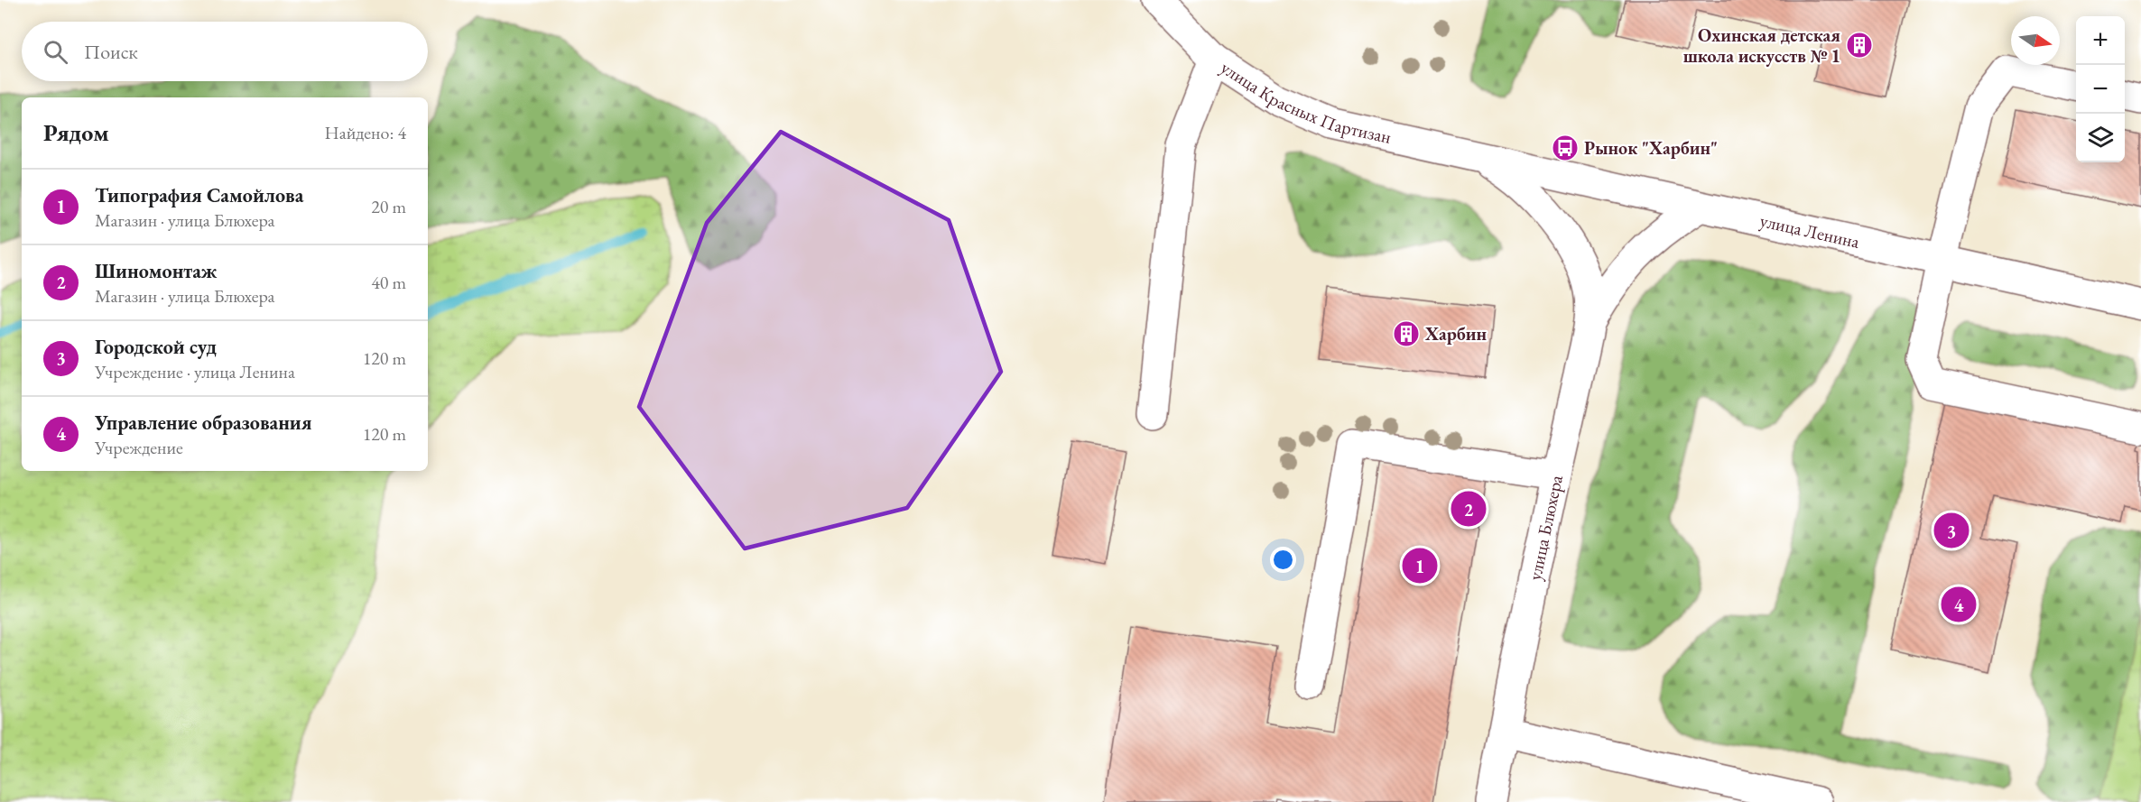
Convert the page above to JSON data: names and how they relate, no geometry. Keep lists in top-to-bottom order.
{
  "streets": {
    "street": ["улица Красных Партизан", "улица Ленина", "улица Блюхера"]
  },
  "crossings": [
    ["улица Красных Партизан", "улица Ленина"],
    ["улица Красных Партизан", "улица Блюхера"],
    ["улица Ленина", "улица Блюхера"]
  ],
  "places": {
    "building": ["Охинская детская школа искусств № 1", "Харбин"],
    "bus stop": ["Рынок \"Харбин\""]
  },
  "north": "right",
  "page": {
    "map_buttons": ["+", "−"],
    "search": "Поиск",
    "heading": ["Рядом", "Найдено: 4"],
    "list": [
      {
        "mark": "1",
        "name": "Типография Самойлова",
        "note": "Магазин · улица Блюхера",
        "value": "20 m"
      },
      {
        "mark": "2",
        "name": "Шиномонтаж",
        "note": "Магазин · улица Блюхера",
        "value": "40 m"
      },
      {
        "mark": "3",
        "name": "Городской суд",
        "note": "Учреждение · улица Ленина",
        "value": "120 m"
      },
      {
        "mark": "4",
        "name": "Управление образования",
        "note": "Учреждение",
        "value": "120 m"
      }
    ],
    "pins": [
      "2",
      "3",
      "1",
      "4"
    ]
  }
}
